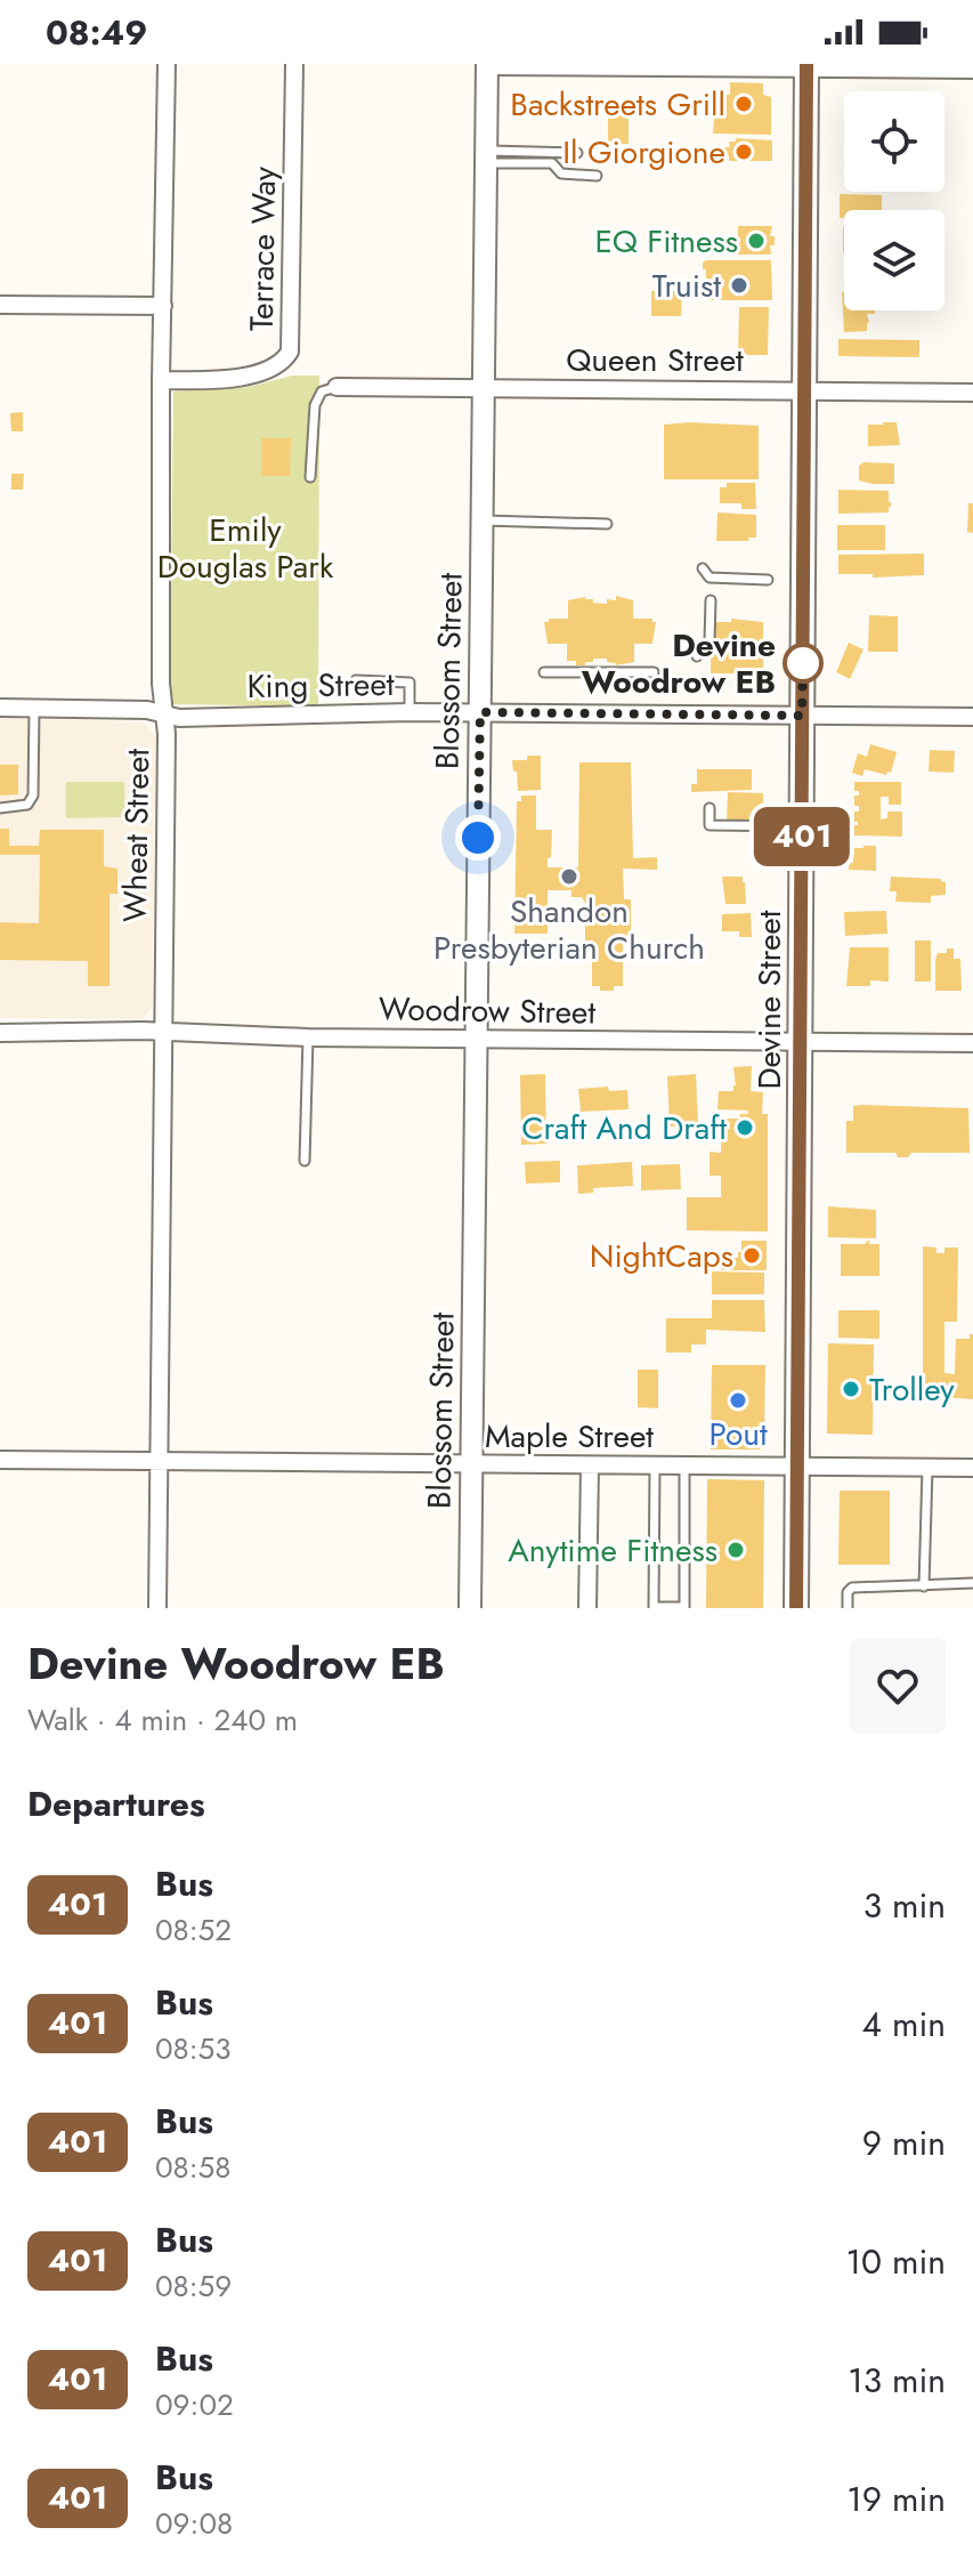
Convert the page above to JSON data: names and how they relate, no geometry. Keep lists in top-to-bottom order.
{
  "streets": {
    "main road": ["Devine Street"],
    "street": [
      "Terrace Way",
      "Queen Street",
      "Blossom Street",
      "King Street",
      "Wheat Street",
      "Woodrow Street",
      "Maple Street"
    ]
  },
  "crossings": [
    ["Terrace Way", "Wheat Street"],
    ["Queen Street", "Blossom Street"],
    ["Queen Street", "Devine Street"],
    ["Blossom Street", "King Street"],
    ["Blossom Street", "Woodrow Street"],
    ["Blossom Street", "Maple Street"],
    ["King Street", "Wheat Street"],
    ["King Street", "Devine Street"],
    ["Wheat Street", "Woodrow Street"],
    ["Wheat Street", "Maple Street"],
    ["Devine Street", "Woodrow Street"],
    ["Devine Street", "Maple Street"]
  ],
  "parks": ["Emily Douglas Park"],
  "places": [
    "Backstreets Grill",
    "Il Giorgione",
    "EQ Fitness",
    "Truist",
    "Devine Woodrow EB",
    "Shandon Presbyterian Church",
    "Craft And Draft",
    "NightCaps",
    "Trolley",
    "Pout",
    "Anytime Fitness"
  ],
  "lines": ["bus line 401"],
  "page": {
    "status": "08:49",
    "on_map": "401",
    "heading": [
      ["Devine Woodrow EB", "Walk · 4 min · 240 m"],
      "Departures"
    ],
    "list": [
      {
        "mark": "401",
        "name": "Bus",
        "note": "08:52",
        "value": "3 min"
      },
      {
        "mark": "401",
        "name": "Bus",
        "note": "08:53",
        "value": "4 min"
      },
      {
        "mark": "401",
        "name": "Bus",
        "note": "08:58",
        "value": "9 min"
      },
      {
        "mark": "401",
        "name": "Bus",
        "note": "08:59",
        "value": "10 min"
      },
      {
        "mark": "401",
        "name": "Bus",
        "note": "09:02",
        "value": "13 min"
      },
      {
        "mark": "401",
        "name": "Bus",
        "note": "09:08",
        "value": "19 min"
      }
    ]
  }
}
